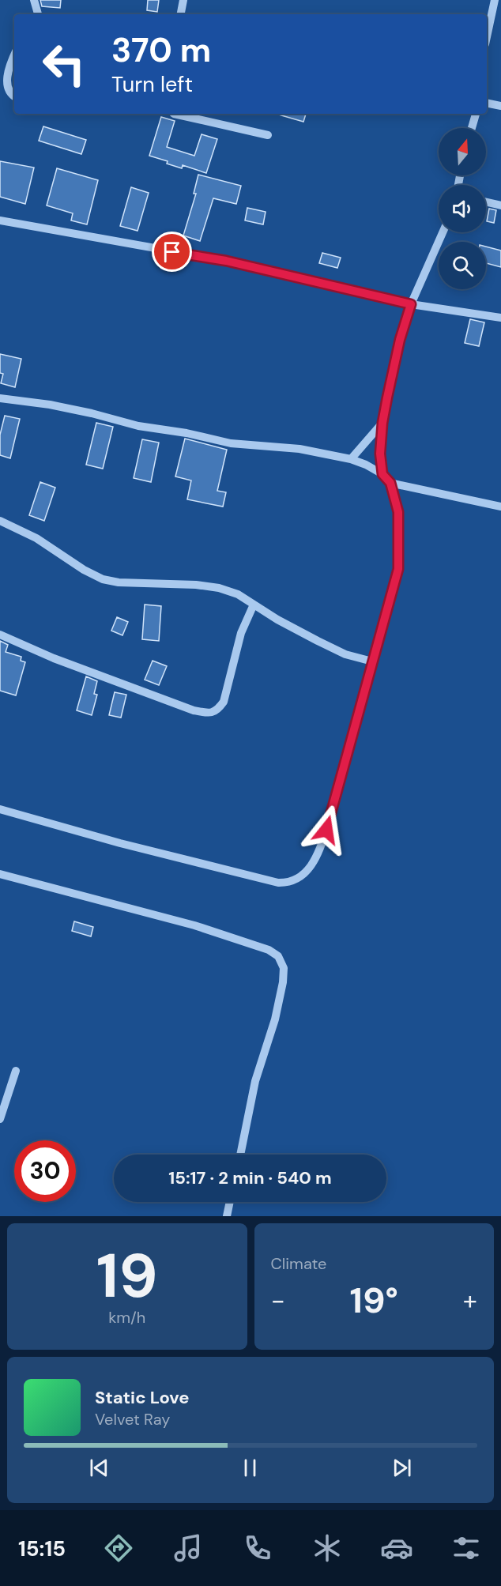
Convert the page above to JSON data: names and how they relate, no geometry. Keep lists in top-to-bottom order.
{
  "north": "top",
  "page": {
    "turn": ["370 m", "Turn left"],
    "limit": "30",
    "trip": "15:17 · 2 min · 540 m",
    "tile": [
      ["19", "km/h"],
      "Climate"
    ],
    "heat": ["−", "19°", "+"],
    "song": ["Static Love", "Velvet Ray"],
    "tabs": "15:15"
  }
}
